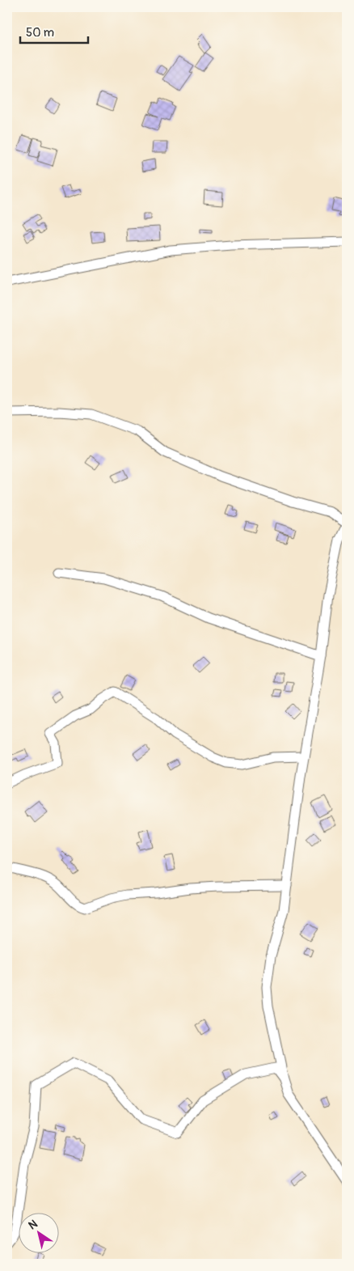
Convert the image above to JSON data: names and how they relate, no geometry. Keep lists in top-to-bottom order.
{
  "scale_bar": "50 m",
  "north": "top left"
}
